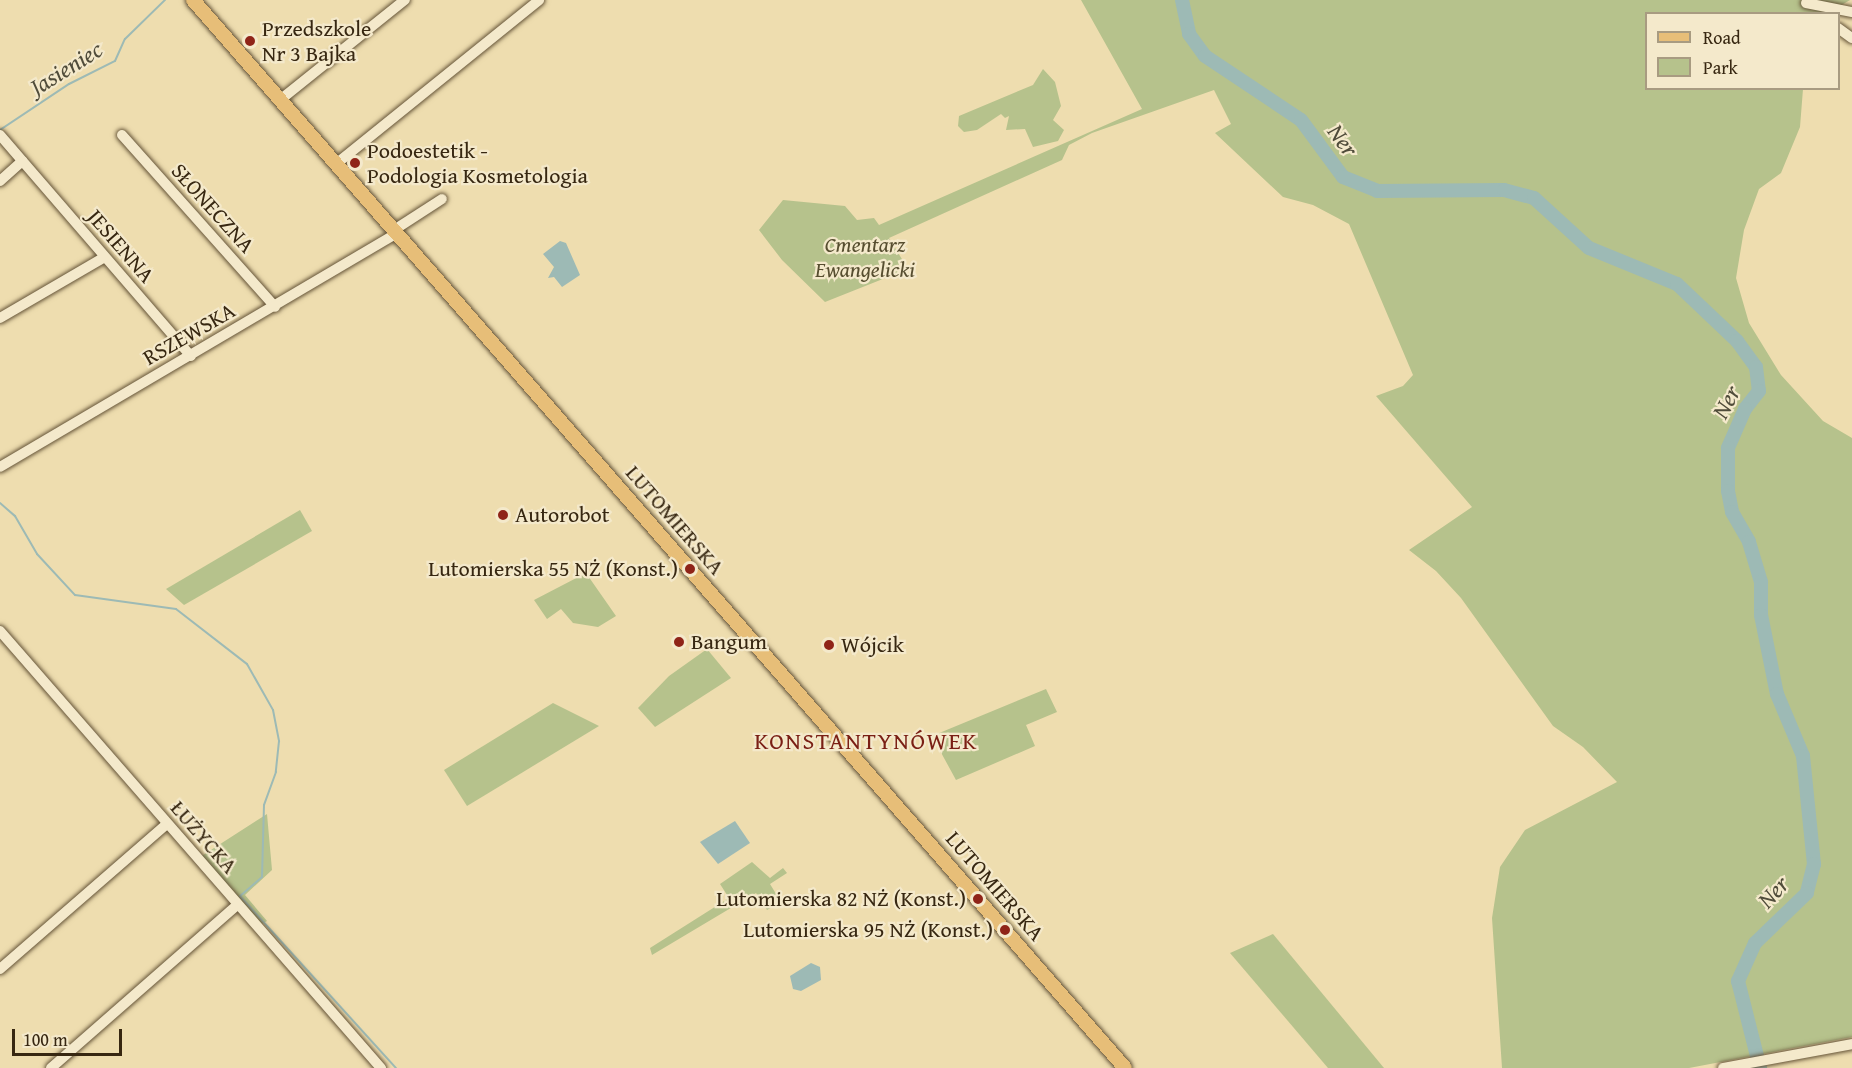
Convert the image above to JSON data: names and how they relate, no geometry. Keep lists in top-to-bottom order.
{
  "streets": {
    "main road": ["LUTOMIERSKA"],
    "street": [
      "SŁONECZNA",
      "JESIENNA",
      "RSZEWSKA",
      "ŁUŻYCKA"
    ]
  },
  "crossings": [
    ["SŁONECZNA", "RSZEWSKA"],
    ["JESIENNA", "RSZEWSKA"],
    ["RSZEWSKA", "LUTOMIERSKA"]
  ],
  "districts": ["KONSTANTYNÓWEK"],
  "water": ["Jasieniec", "Ner"],
  "parks": ["Cmentarz Ewangelicki"],
  "places": [
    "Przedszkole Nr 3 Bajka",
    "Podoestetik - Podologia Kosmetologia",
    "Autorobot",
    "Lutomierska 55 NŻ (Konst.)",
    "Bangum",
    "Wójcik",
    "Lutomierska 82 NŻ (Konst.)",
    "Lutomierska 95 NŻ (Konst.)"
  ],
  "legend": ["Road", "Park"],
  "scale_bar": "100 m"
}
